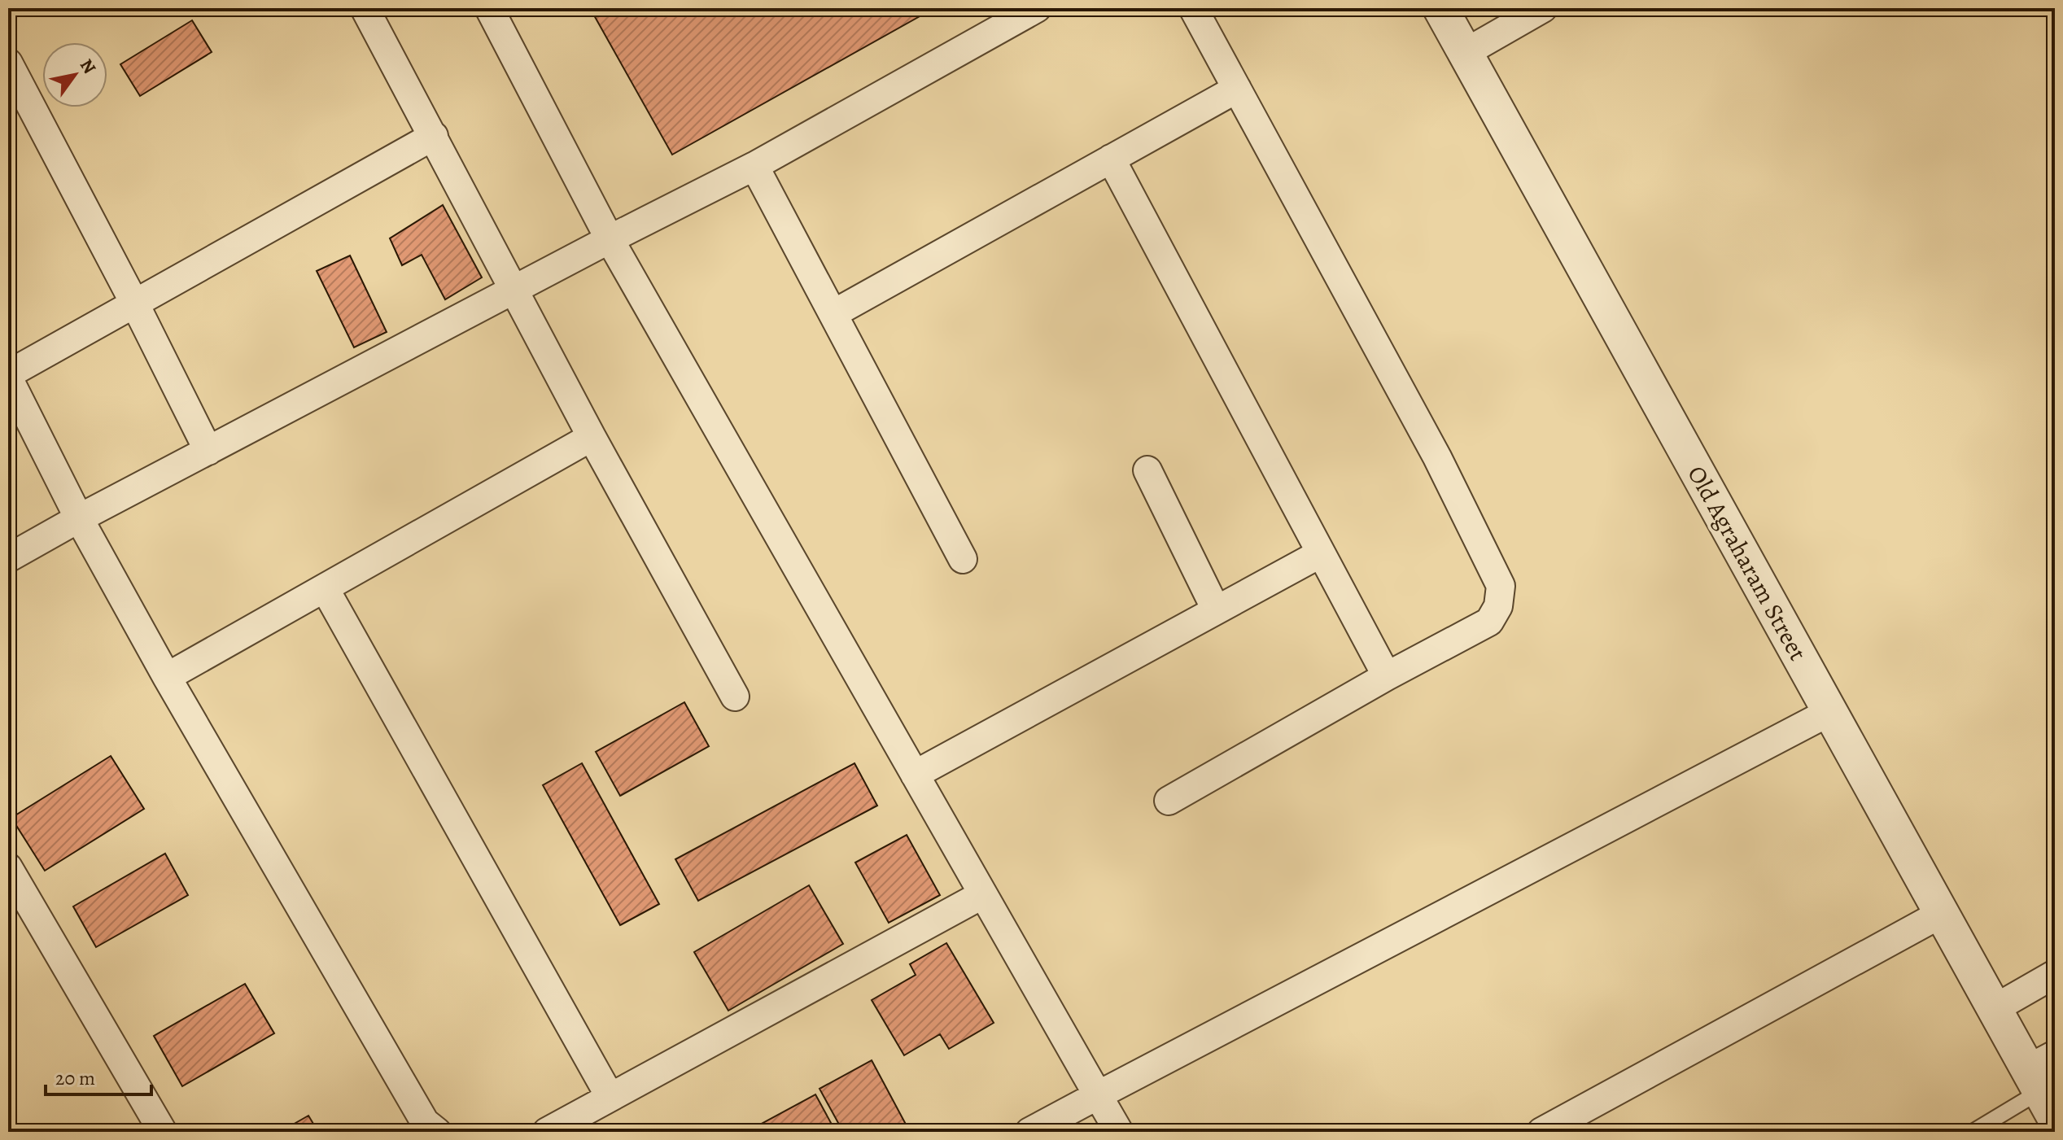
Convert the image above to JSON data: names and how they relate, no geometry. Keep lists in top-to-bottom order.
{
  "streets": {
    "street": ["Old Agraharam Street"]
  },
  "scale_bar": "20 m",
  "north": "top right"
}
